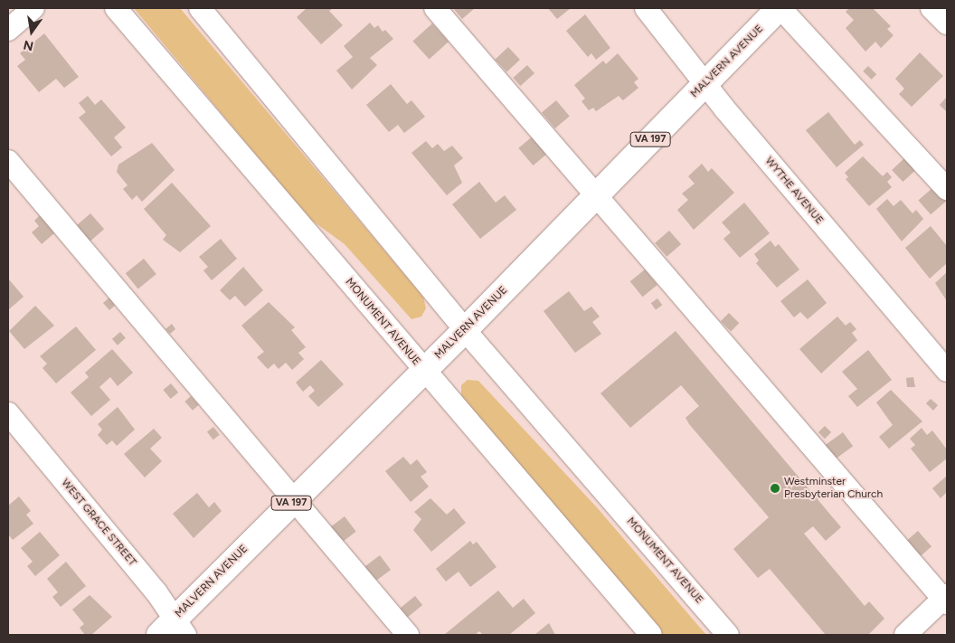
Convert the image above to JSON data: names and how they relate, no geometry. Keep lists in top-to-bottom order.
{
  "streets": {
    "main road": ["MALVERN AVENUE", "VA 197"],
    "street": ["WYTHE AVENUE", "MONUMENT AVENUE", "WEST GRACE STREET"]
  },
  "crossings": [
    ["MALVERN AVENUE", "WYTHE AVENUE"],
    ["MALVERN AVENUE", "MONUMENT AVENUE"],
    ["MALVERN AVENUE", "WEST GRACE STREET"]
  ],
  "places": ["Westminster Presbyterian Church"],
  "north": "bottom"
}
